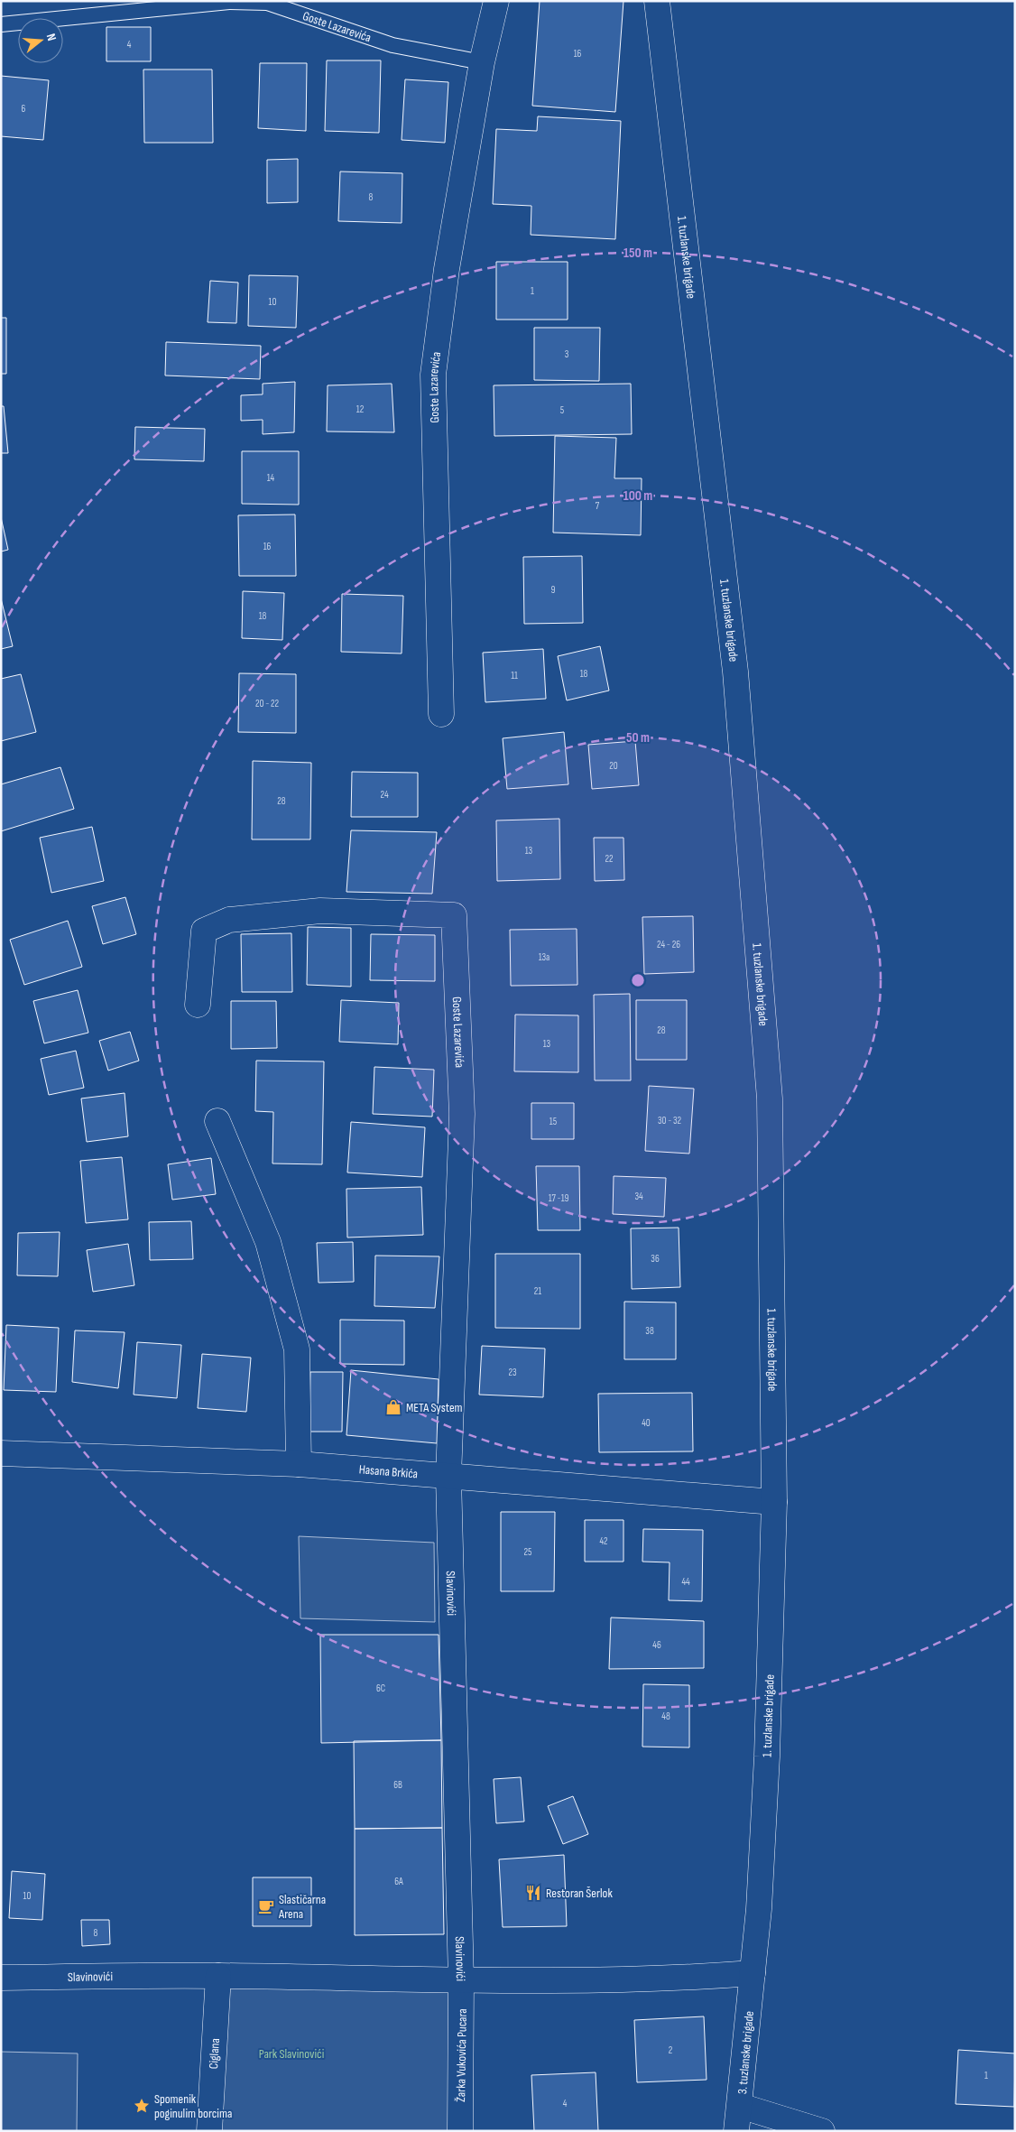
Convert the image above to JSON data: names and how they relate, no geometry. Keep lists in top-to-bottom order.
{
  "streets": {
    "street": [
      "Goste Lazarevića",
      "1. tuzlanske brigade",
      "Hasana Brkića",
      "Slavinovići",
      "3. tuzlanske brigade",
      "Ciglana",
      "Žarka Vukovića Pucara"
    ]
  },
  "crossings": [
    ["Goste Lazarevića", "Hasana Brkića"],
    ["Goste Lazarevića", "Slavinovići"],
    ["1. tuzlanske brigade", "Hasana Brkića"],
    ["1. tuzlanske brigade", "3. tuzlanske brigade"],
    ["Hasana Brkića", "Slavinovići"],
    ["Slavinovići", "Ciglana"],
    ["Slavinovići", "Žarka Vukovića Pucara"]
  ],
  "parks": ["Park Slavinovići"],
  "places": {
    "shop": ["META System"],
    "restaurant": ["Restoran Šerlok"],
    "cafe": ["Slastičarna Arena"],
    "place": ["Spomenik poginulim borcima"]
  },
  "house_numbers": [
    "4",
    "16",
    "6",
    "8",
    "1",
    "10",
    "3",
    "12",
    "5",
    "14",
    "7",
    "16",
    "9",
    "18",
    "18",
    "11",
    "20 - 22",
    "20",
    "24",
    "28",
    "13",
    "22",
    "24 - 26",
    "13a",
    "28",
    "13",
    "30 - 32",
    "15",
    "34",
    "17 -19",
    "36",
    "21",
    "38",
    "23",
    "40",
    "42",
    "25",
    "44",
    "46",
    "6C",
    "48",
    "6B",
    "6A",
    "10",
    "8",
    "2",
    "1",
    "4"
  ],
  "north": "right",
  "rings": ["150 m", "100 m", "50 m"]
}
